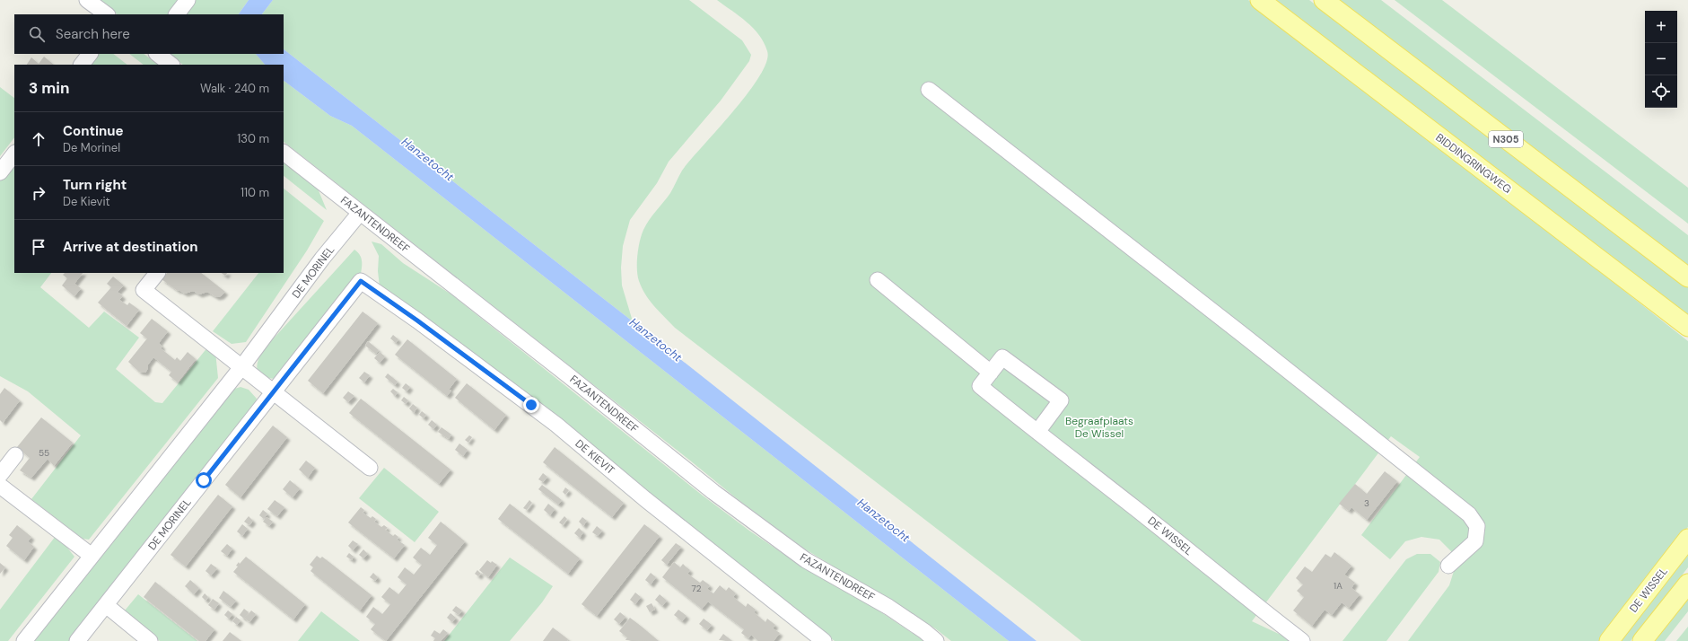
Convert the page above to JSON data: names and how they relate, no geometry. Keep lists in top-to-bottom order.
{
  "streets": {
    "main road": ["N305", "BIDDINGRINGWEG", "DE WISSEL"],
    "street": ["FAZANTENDREEF", "DE MORINEL", "DE KIEVIT"]
  },
  "crossings": [
    ["FAZANTENDREEF", "DE MORINEL"],
    ["DE MORINEL", "DE KIEVIT"]
  ],
  "water": ["Hanzetocht"],
  "parks": ["Begraafplaats De Wissel"],
  "house_numbers": [
    "55",
    "3",
    "1A",
    "72"
  ],
  "page": {
    "map_buttons": ["+", "−"],
    "search": "Search here",
    "heading": ["3 min", "Walk · 240 m"],
    "list": [
      ["Continue", "De Morinel", "130 m"],
      ["Turn right", "De Kievit", "110 m"],
      "Arrive at destination"
    ]
  }
}
